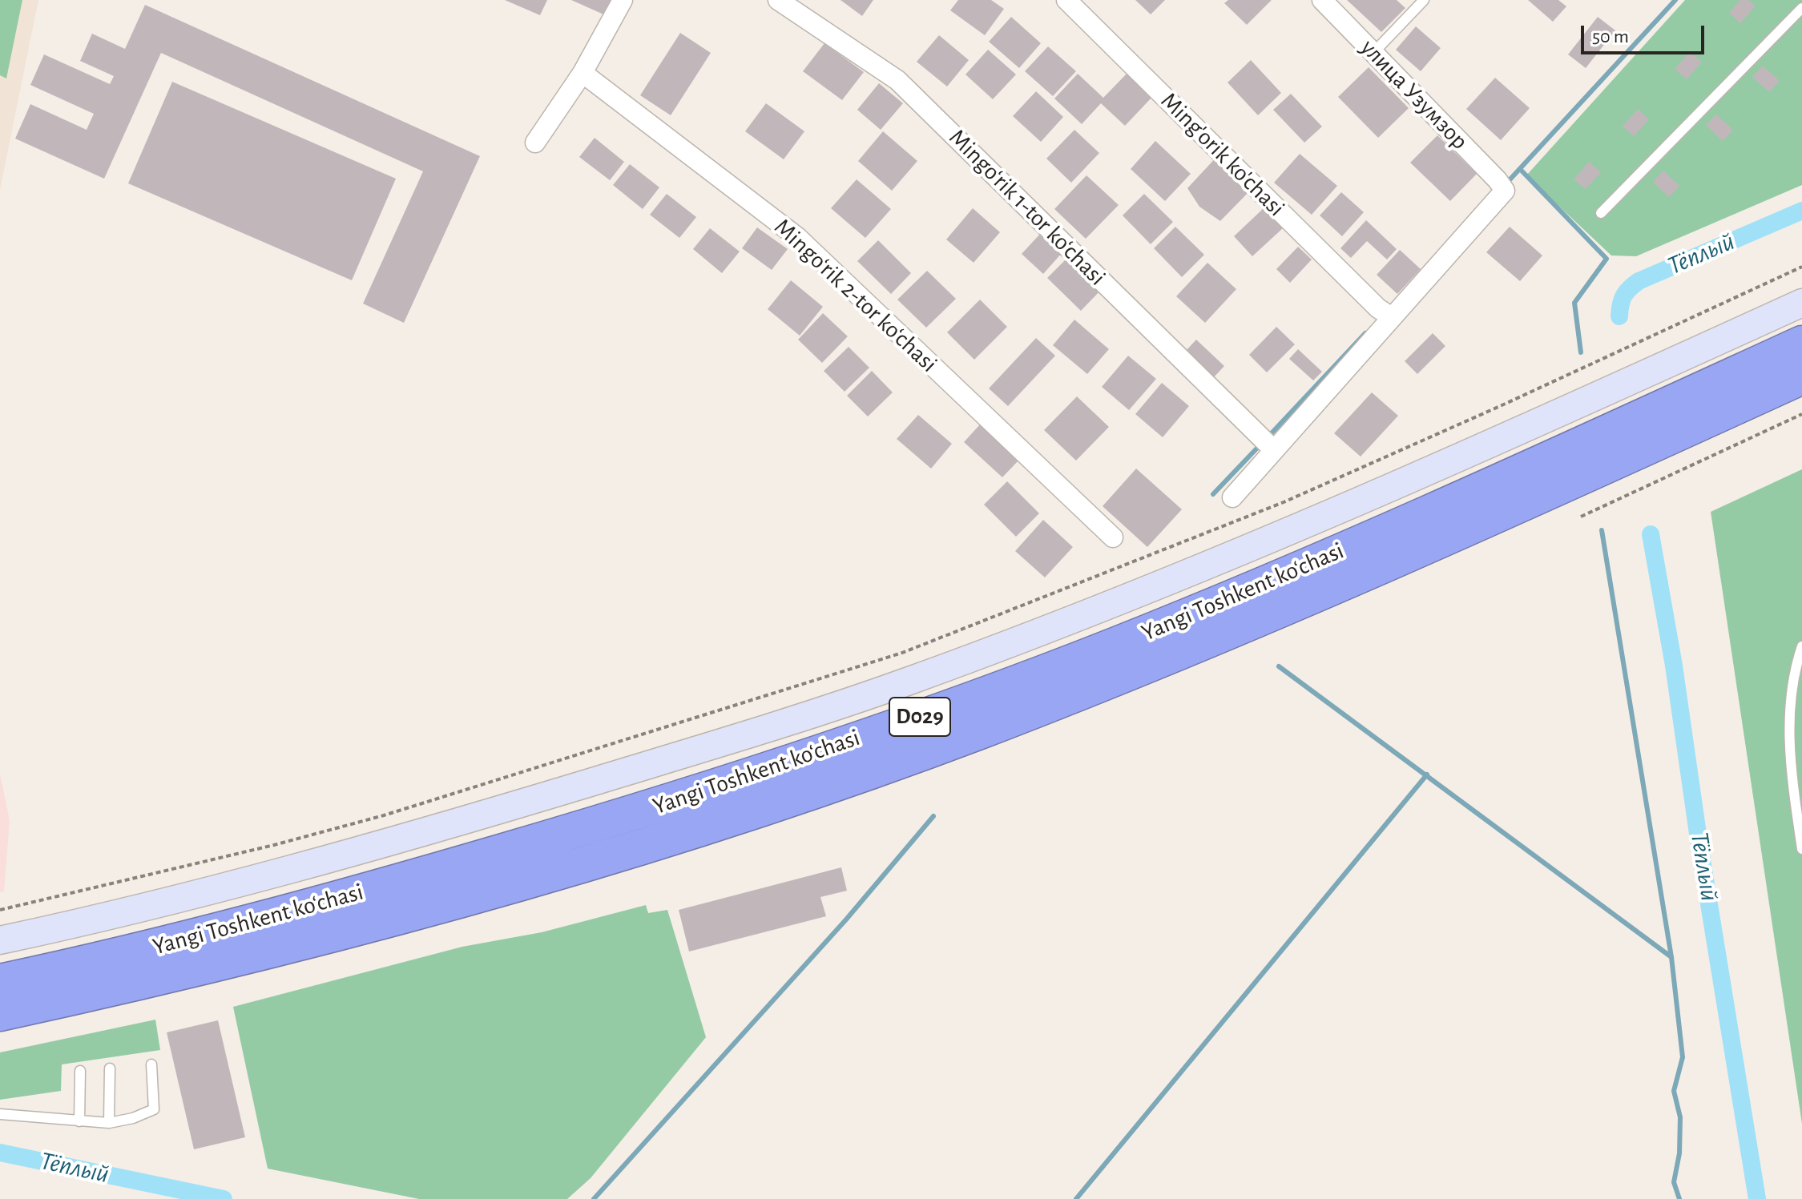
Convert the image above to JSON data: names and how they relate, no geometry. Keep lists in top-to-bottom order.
{
  "streets": {
    "highway": ["Yangi Toshkent ko‘chasi", "D029"],
    "street": [
      "улица Узумзор",
      "Ming'orik ko'chasi",
      "Mingo‘rik 1-tor ko‘chasi",
      "Mingo‘rik 2-tor ko‘chasi"
    ]
  },
  "crossings": [
    ["улица Узумзор", "Ming'orik ko'chasi"]
  ],
  "water": ["Тёплый"],
  "scale_bar": "50 m"
}
